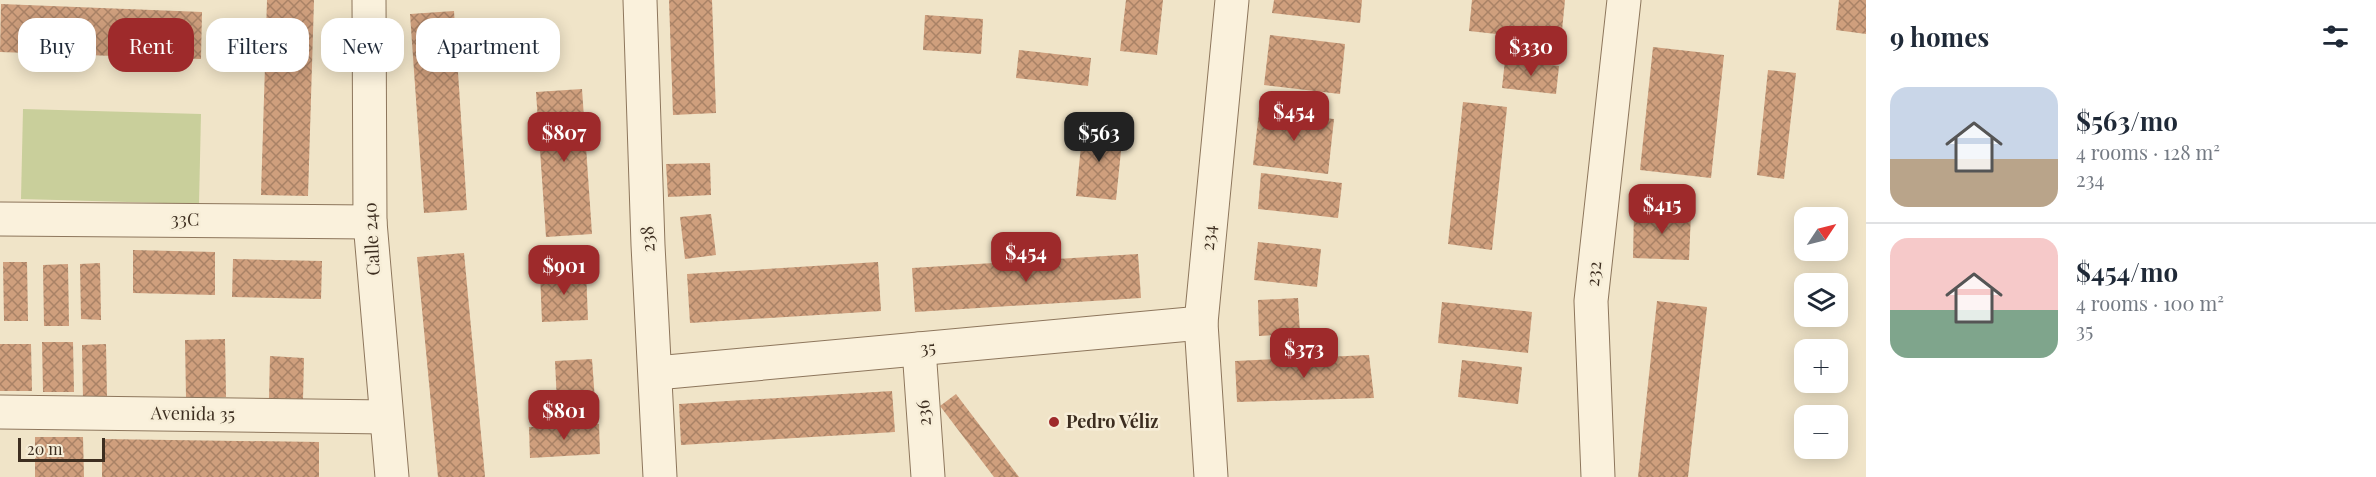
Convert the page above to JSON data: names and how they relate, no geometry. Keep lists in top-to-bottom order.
{
  "streets": {
    "street": [
      "33C",
      "234",
      "Calle 240",
      "238",
      "232",
      "35",
      "236",
      "Avenida 35"
    ]
  },
  "crossings": [
    ["33C", "Calle 240"],
    ["234", "35"],
    ["Calle 240", "Avenida 35"],
    ["238", "35"],
    ["35", "236"]
  ],
  "places": ["Pedro Véliz"],
  "scale_bar": "20 m",
  "north": "top right",
  "page": {
    "heading": "9 homes",
    "chip": [
      "Buy",
      "Rent",
      "Filters",
      "New",
      "Apartment"
    ],
    "price": [
      "$330",
      "$454",
      "$807",
      "$563",
      "$415",
      "$454",
      "$901",
      "$373",
      "$801"
    ],
    "list": [
      {
        "name": "$563/mo",
        "note": "4 rooms · 128 m² · 234"
      },
      {
        "name": "$454/mo",
        "note": "4 rooms · 100 m² · 35"
      }
    ],
    "map_buttons": ["+", "−"],
    "scale": "20 m"
  }
}
